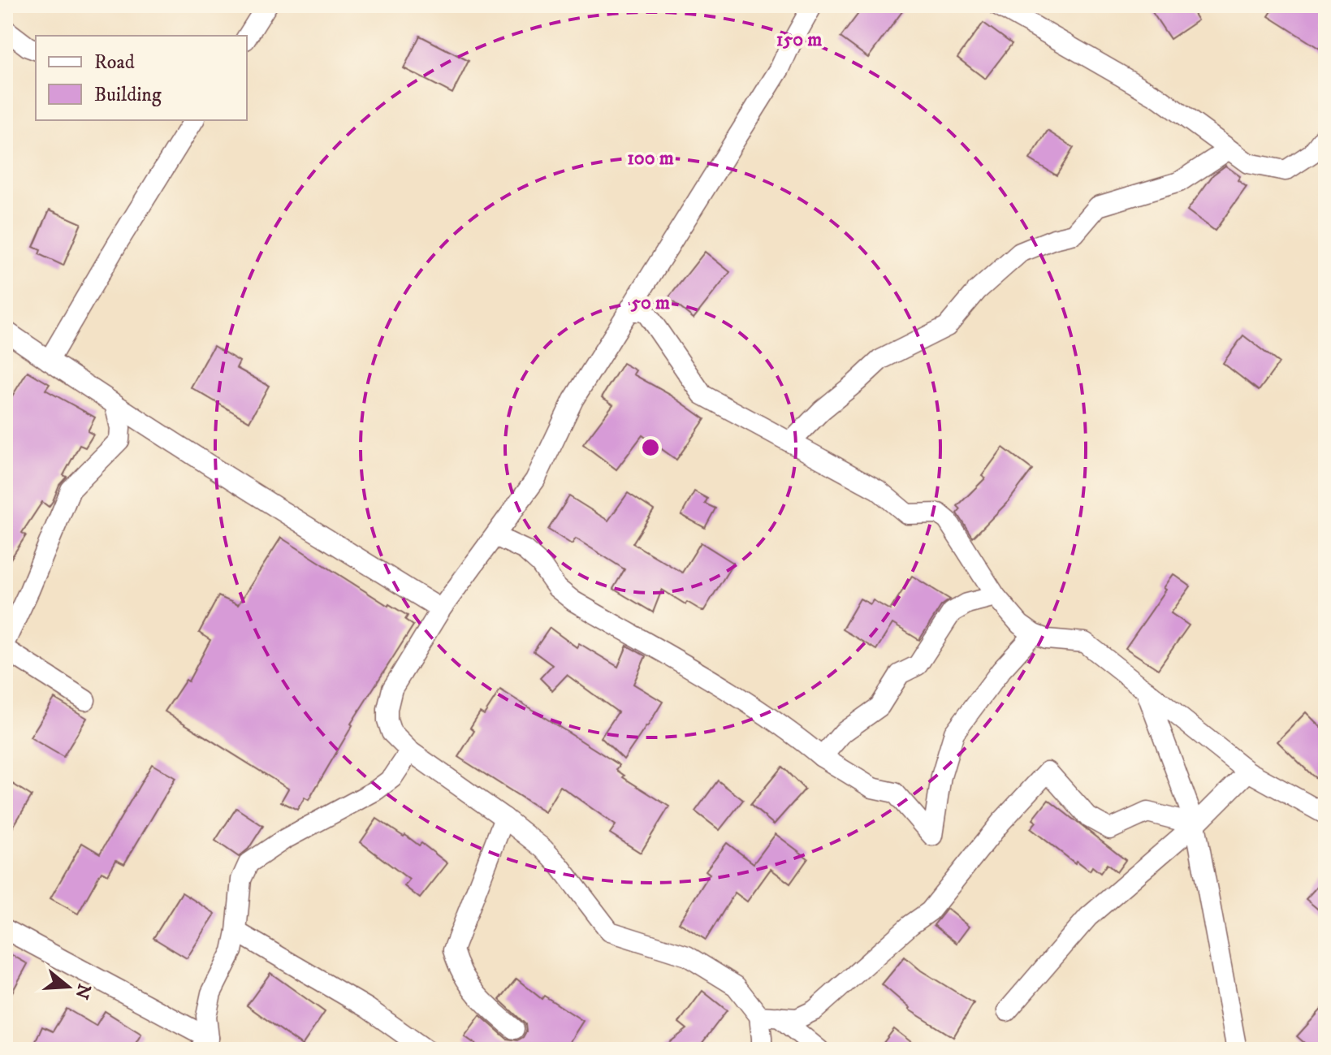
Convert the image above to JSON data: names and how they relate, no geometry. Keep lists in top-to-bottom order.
{
  "legend": ["Road", "Building"],
  "north": "right",
  "rings": ["150 m", "100 m", "50 m"]
}
